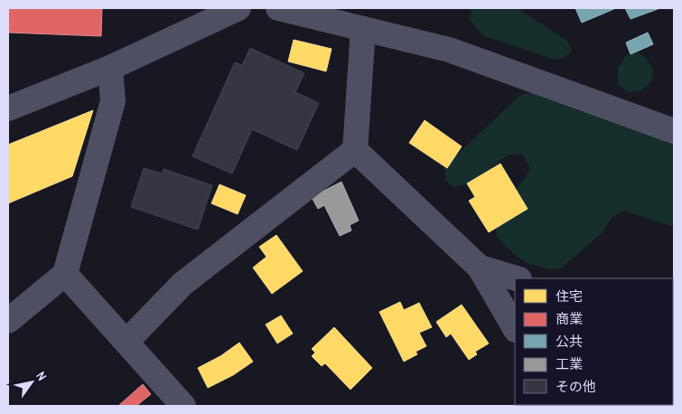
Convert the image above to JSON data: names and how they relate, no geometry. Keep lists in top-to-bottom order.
{
  "legend": [
    "住宅",
    "商業",
    "公共",
    "工業",
    "その他"
  ],
  "north": "top right"
}
